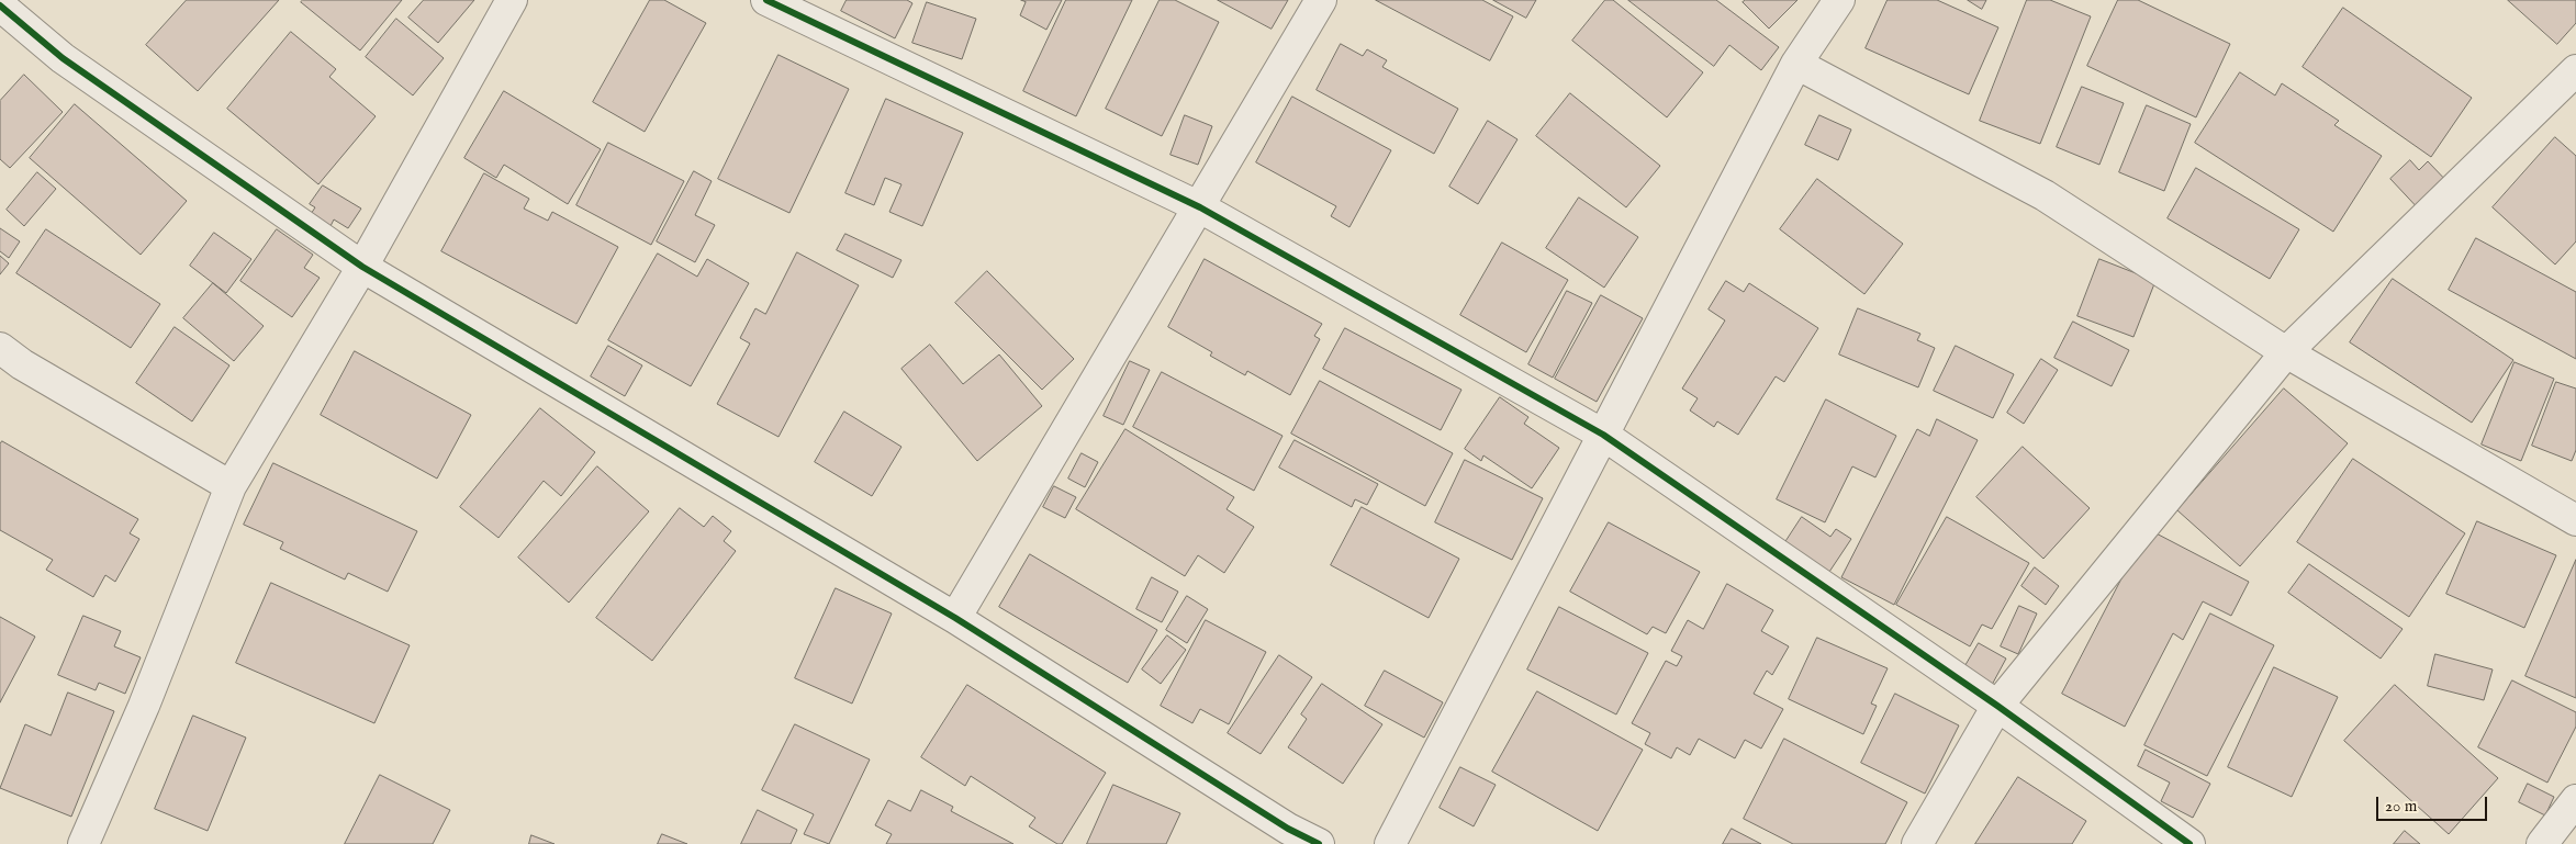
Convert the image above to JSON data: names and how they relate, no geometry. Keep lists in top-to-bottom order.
{
  "scale_bar": "20 m"
}
